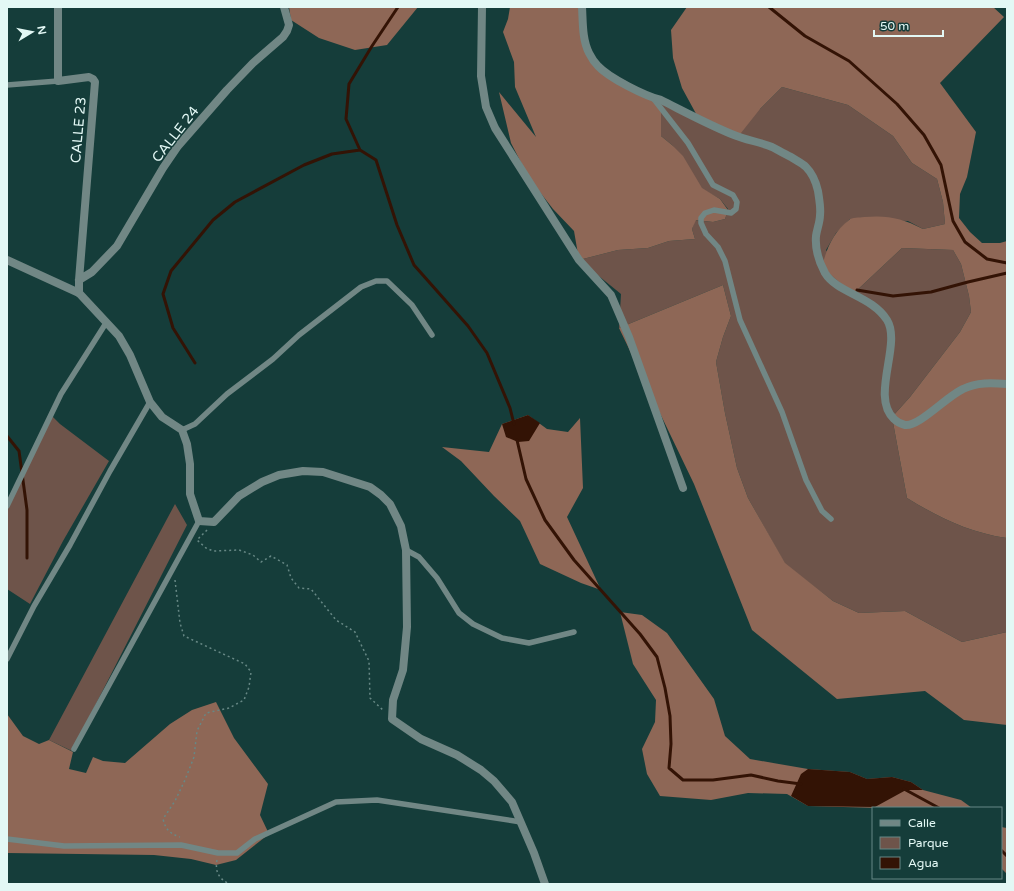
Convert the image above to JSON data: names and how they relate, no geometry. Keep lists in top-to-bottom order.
{
  "streets": {
    "street": ["CALLE 23", "CALLE 24"]
  },
  "crossings": [
    ["CALLE 23", "CALLE 24"]
  ],
  "legend": ["Calle", "Parque", "Agua"],
  "scale_bar": "50 m",
  "north": "right"
}
